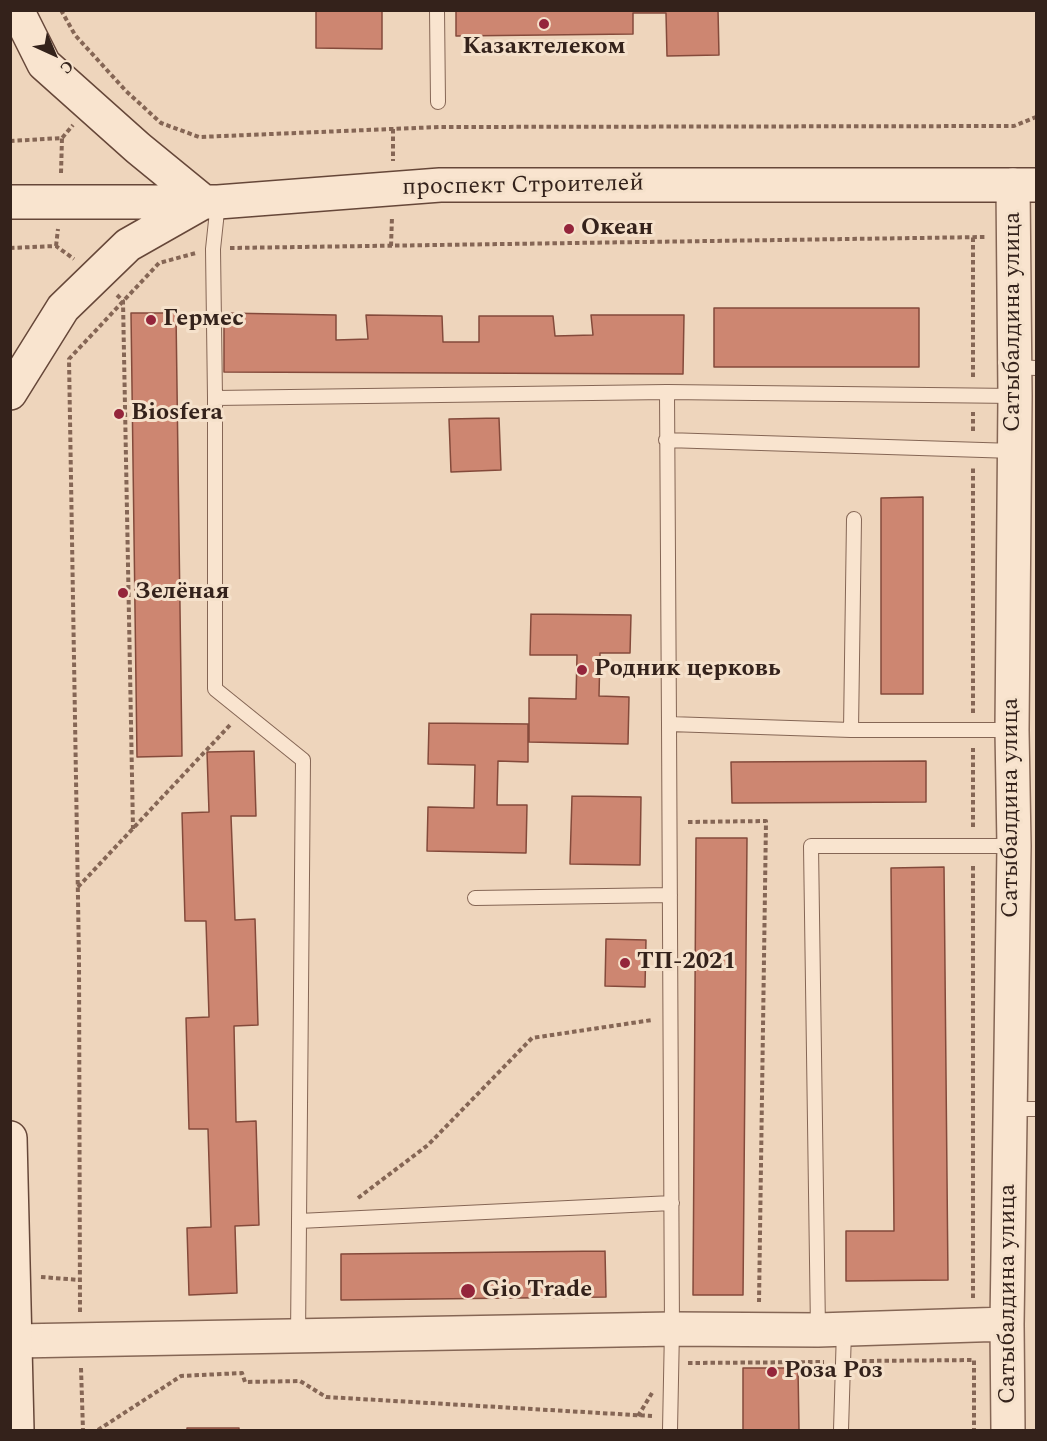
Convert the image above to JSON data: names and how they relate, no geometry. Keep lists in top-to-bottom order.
{
  "streets": {
    "street": ["проспект Строителей", "Сатыбалдина улица"]
  },
  "crossings": [
    ["проспект Строителей", "Сатыбалдина улица"]
  ],
  "places": [
    "Казактелеком",
    "Океан",
    "Гермес",
    "Biosfera",
    "Зелёная",
    "Родник церковь",
    "ТП-2021",
    "Gio Trade",
    "Роза Роз"
  ],
  "north": "bottom right"
}
